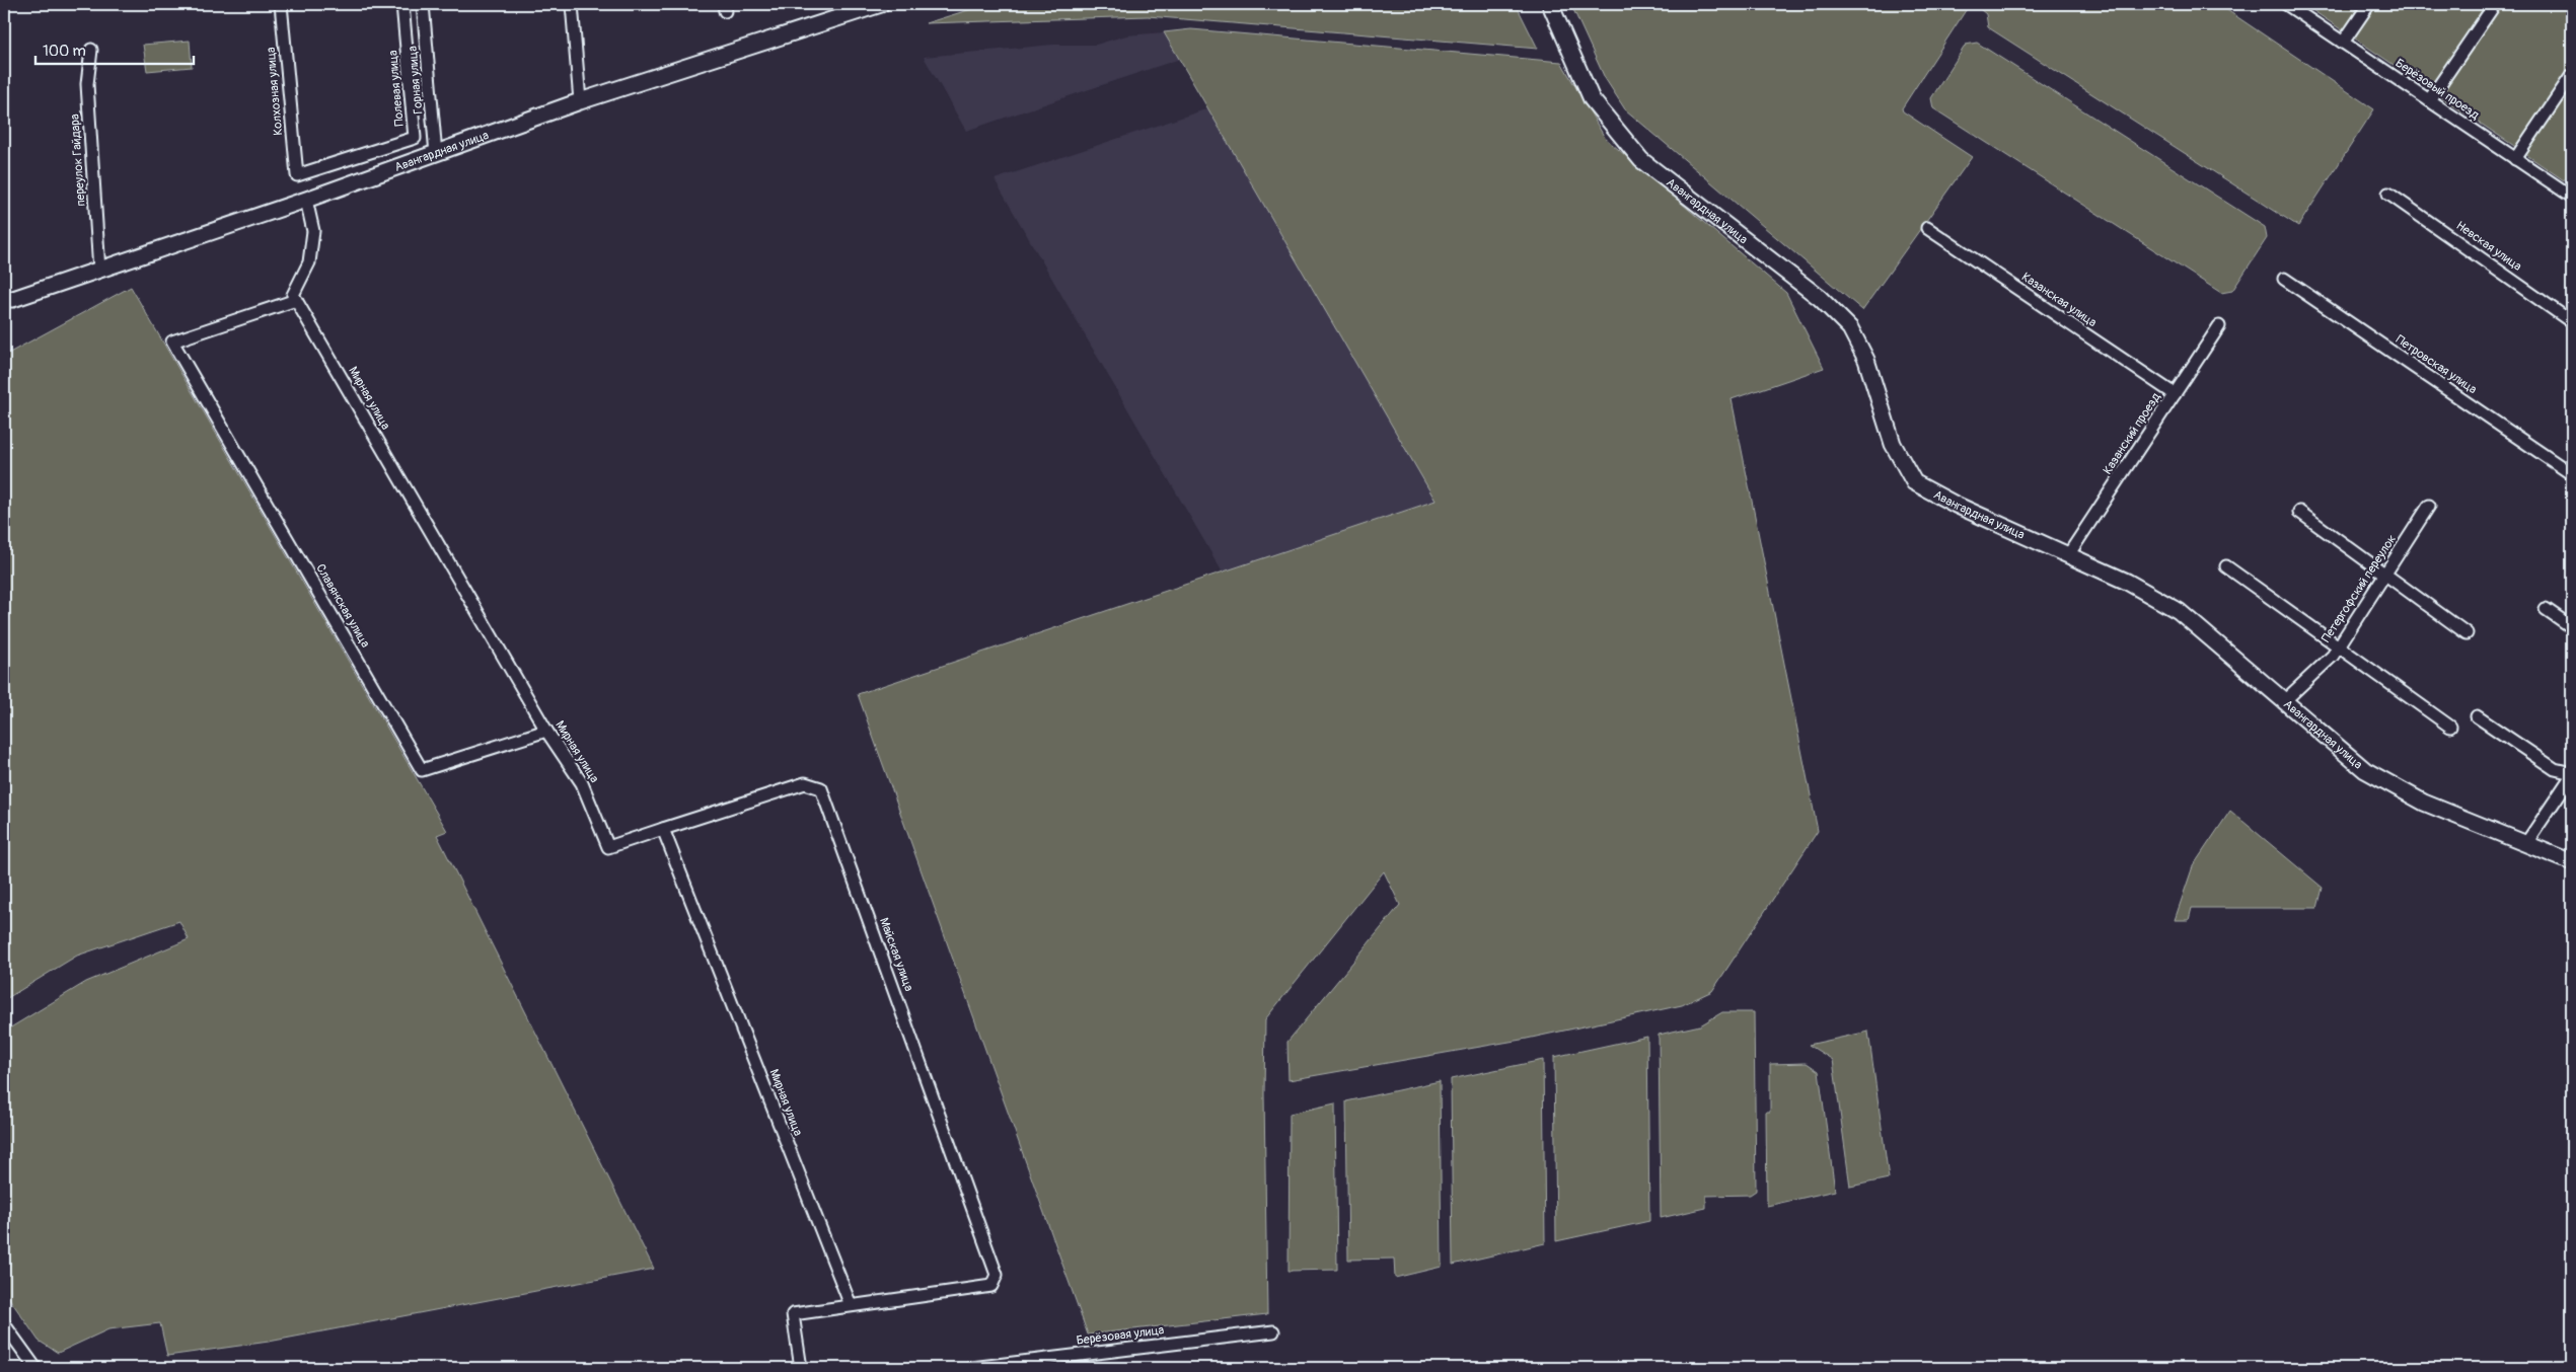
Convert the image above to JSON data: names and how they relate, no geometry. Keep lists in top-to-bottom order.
{
  "streets": {
    "main road": ["Авангардная улица"],
    "street": [
      "Горная улица",
      "Полевая улица",
      "Берёзовый проезд",
      "Колхозная улица",
      "переулок Гайдара",
      "Невская улица",
      "Казанская улица",
      "Петровская улица",
      "Мирная улица",
      "Казанский проезд",
      "Петергофский переулок",
      "Славянская улица",
      "Майская улица",
      "Берёзовая улица"
    ]
  },
  "crossings": [
    ["Горная улица", "Авангардная улица"],
    ["Полевая улица", "Колхозная улица"],
    ["Авангардная улица", "переулок Гайдара"],
    ["Авангардная улица", "Казанский проезд"],
    ["Авангардная улица", "Петергофский переулок"],
    ["Казанская улица", "Казанский проезд"],
    ["Мирная улица", "Славянская улица"],
    ["Мирная улица", "Майская улица"]
  ],
  "scale_bar": "100 m"
}
